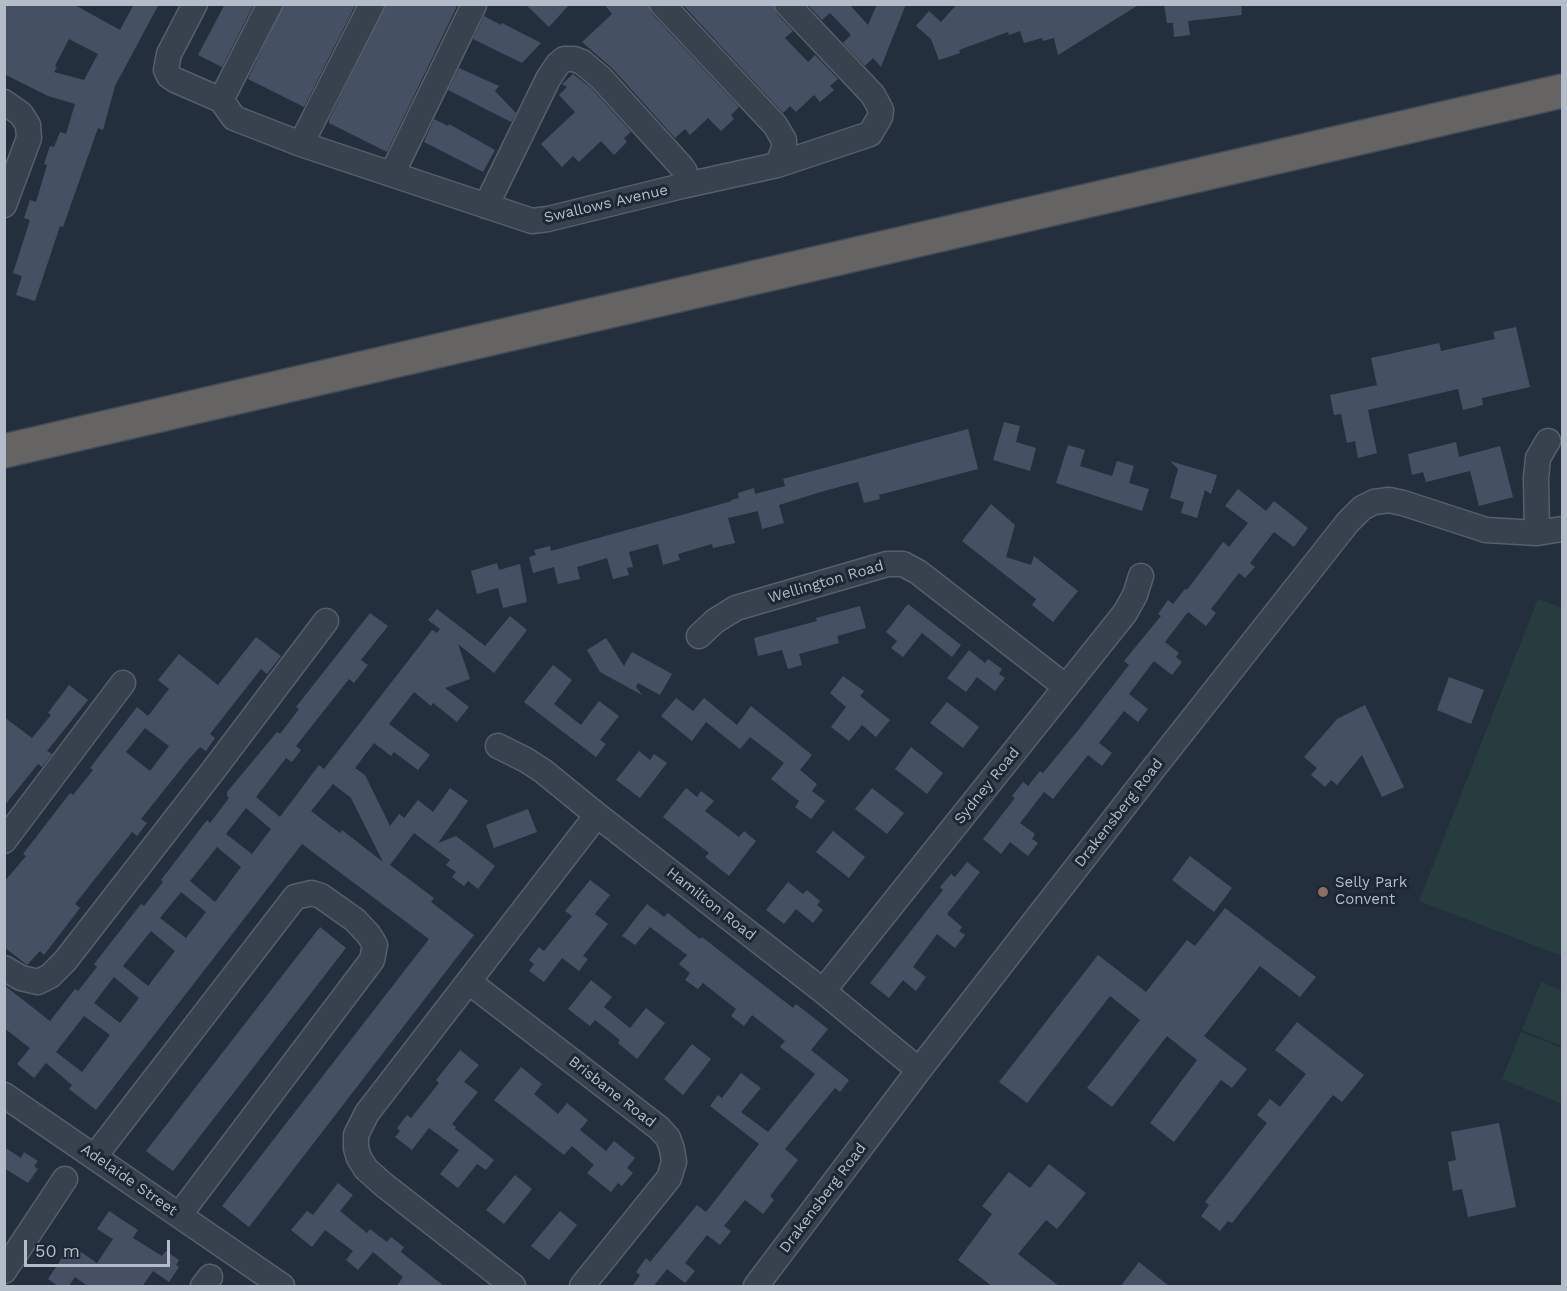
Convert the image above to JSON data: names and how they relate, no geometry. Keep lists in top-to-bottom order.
{
  "streets": {
    "street": [
      "Swallows Avenue",
      "Wellington Road",
      "Sydney Road",
      "Drakensberg Road",
      "Hamilton Road",
      "Brisbane Road",
      "Adelaide Street"
    ]
  },
  "crossings": [
    ["Wellington Road", "Sydney Road"],
    ["Sydney Road", "Hamilton Road"],
    ["Drakensberg Road", "Hamilton Road"]
  ],
  "places": ["Selly Park Convent"],
  "scale_bar": "50 m"
}
